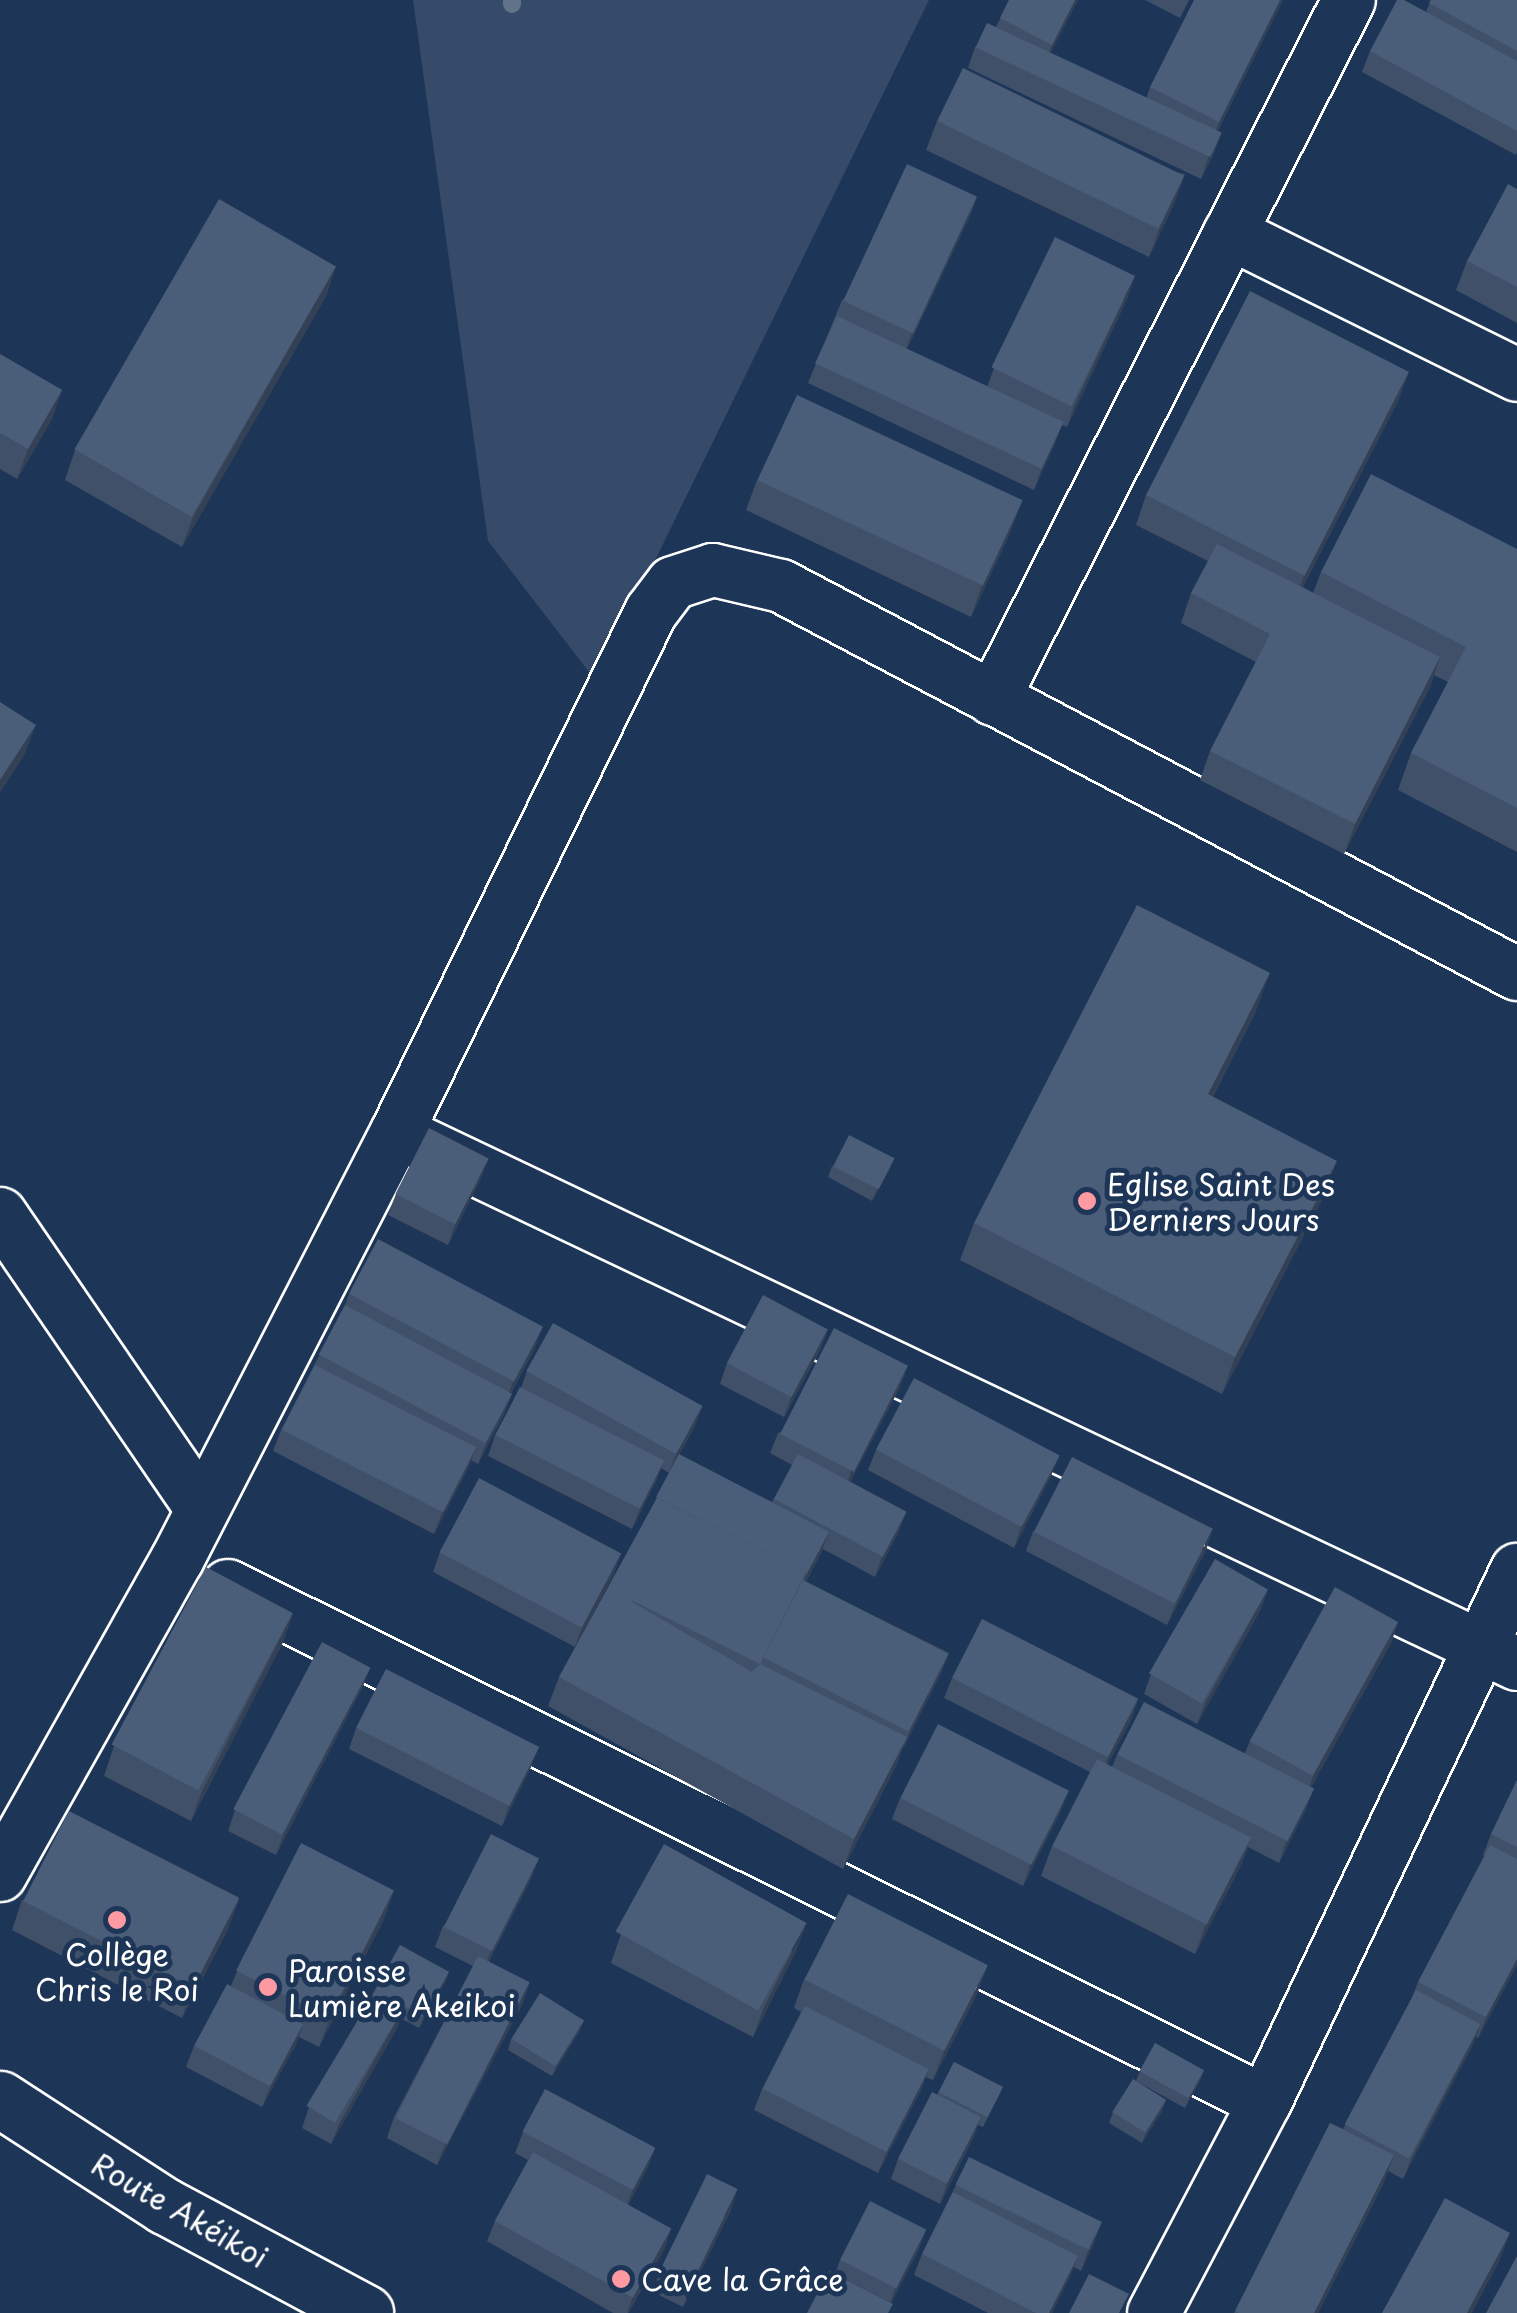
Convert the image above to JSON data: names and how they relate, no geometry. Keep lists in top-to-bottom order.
{
  "streets": {
    "street": ["Route Akéikoi"]
  },
  "places": [
    "Eglise Saint Des Derniers Jours",
    "Collège Chris le Roi",
    "Paroisse Lumière Akeikoi",
    "Cave la Grâce"
  ]
}
